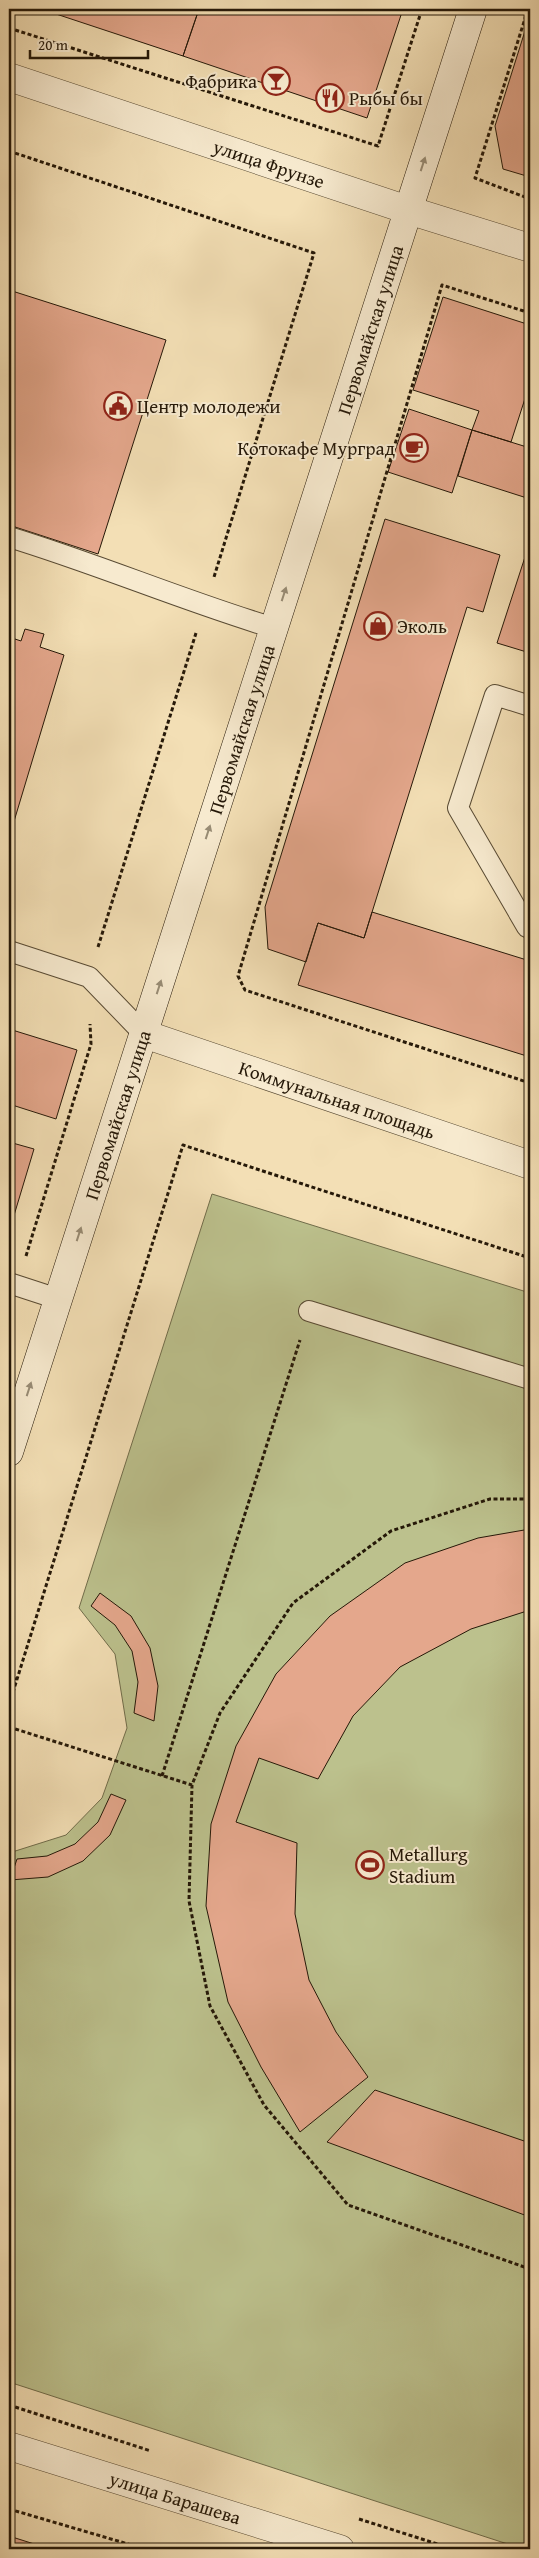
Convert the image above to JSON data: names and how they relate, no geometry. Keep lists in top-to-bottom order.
{
  "streets": {
    "main road": [
      "улица Фрунзе",
      "Первомайская улица",
      "Коммунальная площадь",
      "улица Барашева"
    ]
  },
  "crossings": [
    ["улица Фрунзе", "Первомайская улица"],
    ["Первомайская улица", "Коммунальная площадь"]
  ],
  "one_way": ["Первомайская улица"],
  "places": {
    "bar": ["Фабрика"],
    "restaurant": ["Рыбы бы"],
    "public building": ["Центр молодежи"],
    "cafe": ["Котокафе Мурград"],
    "shop": ["Эколь"],
    "sports": ["Metallurg Stadium"]
  },
  "scale_bar": "20 m"
}
